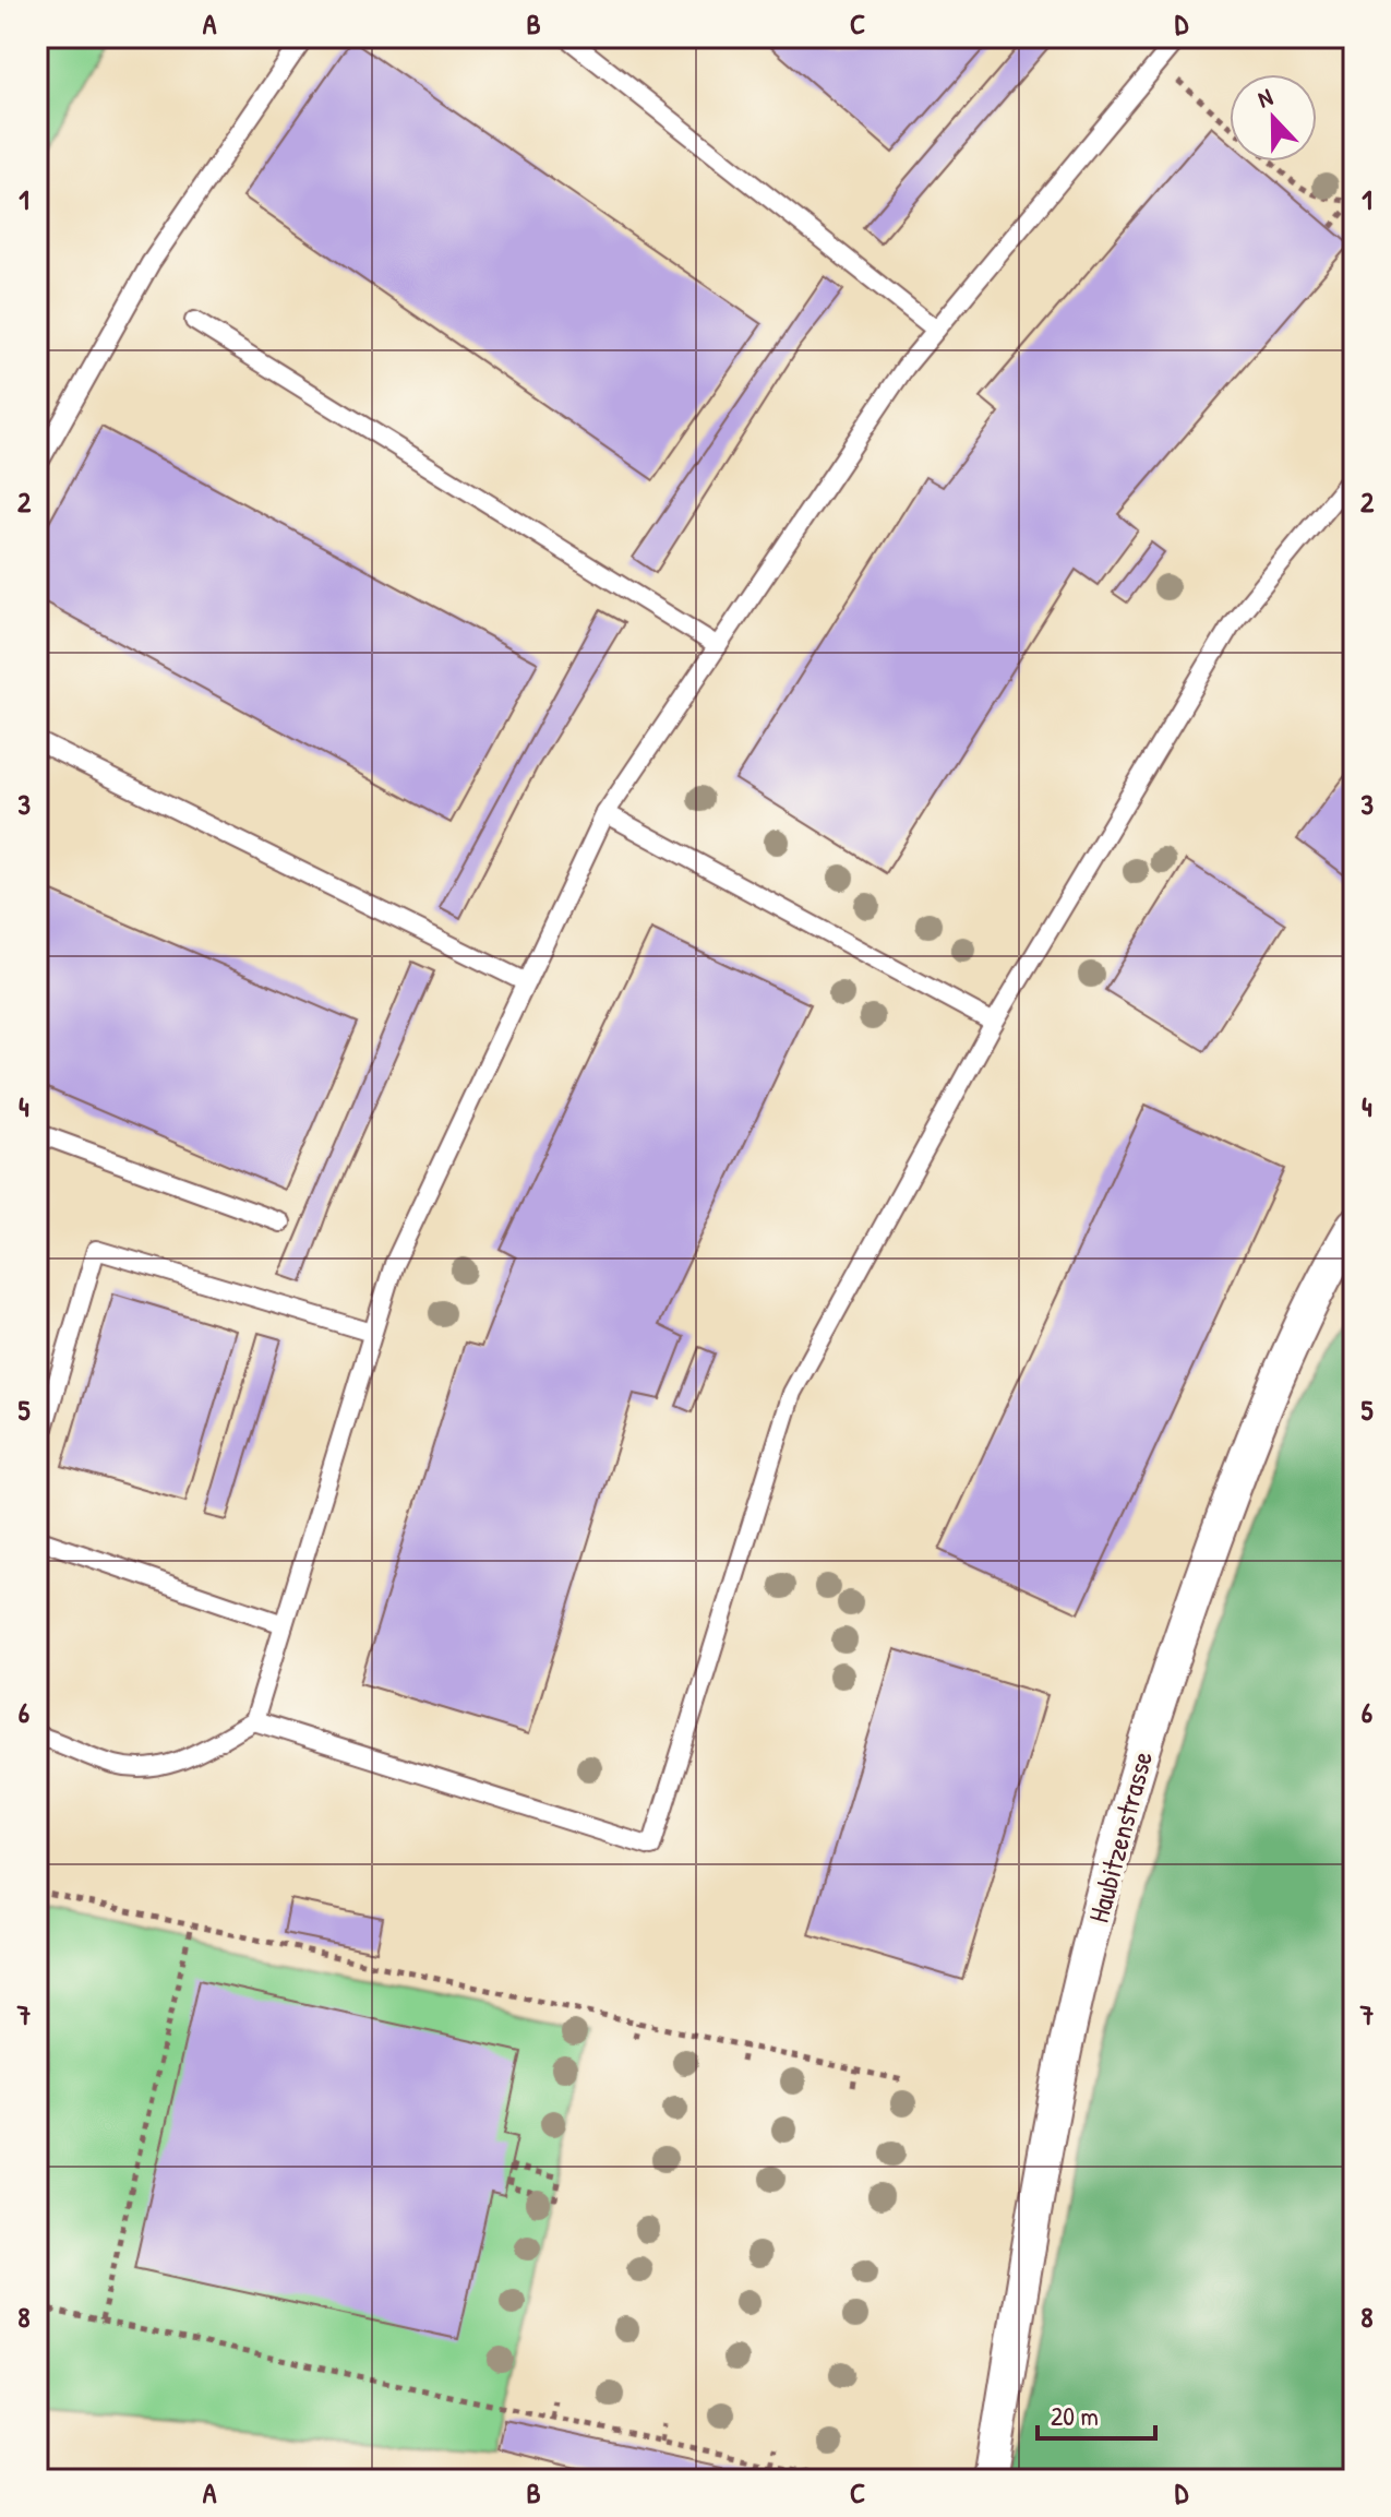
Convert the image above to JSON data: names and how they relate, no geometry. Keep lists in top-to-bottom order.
{
  "streets": {
    "street": ["Haubitzenstrasse"]
  },
  "scale_bar": "20 m",
  "north": "top",
  "grid": {
    "columns": [
      "A",
      "B",
      "C",
      "D"
    ],
    "rows": [
      "1",
      "2",
      "3",
      "4",
      "5",
      "6",
      "7",
      "8"
    ]
  }
}
